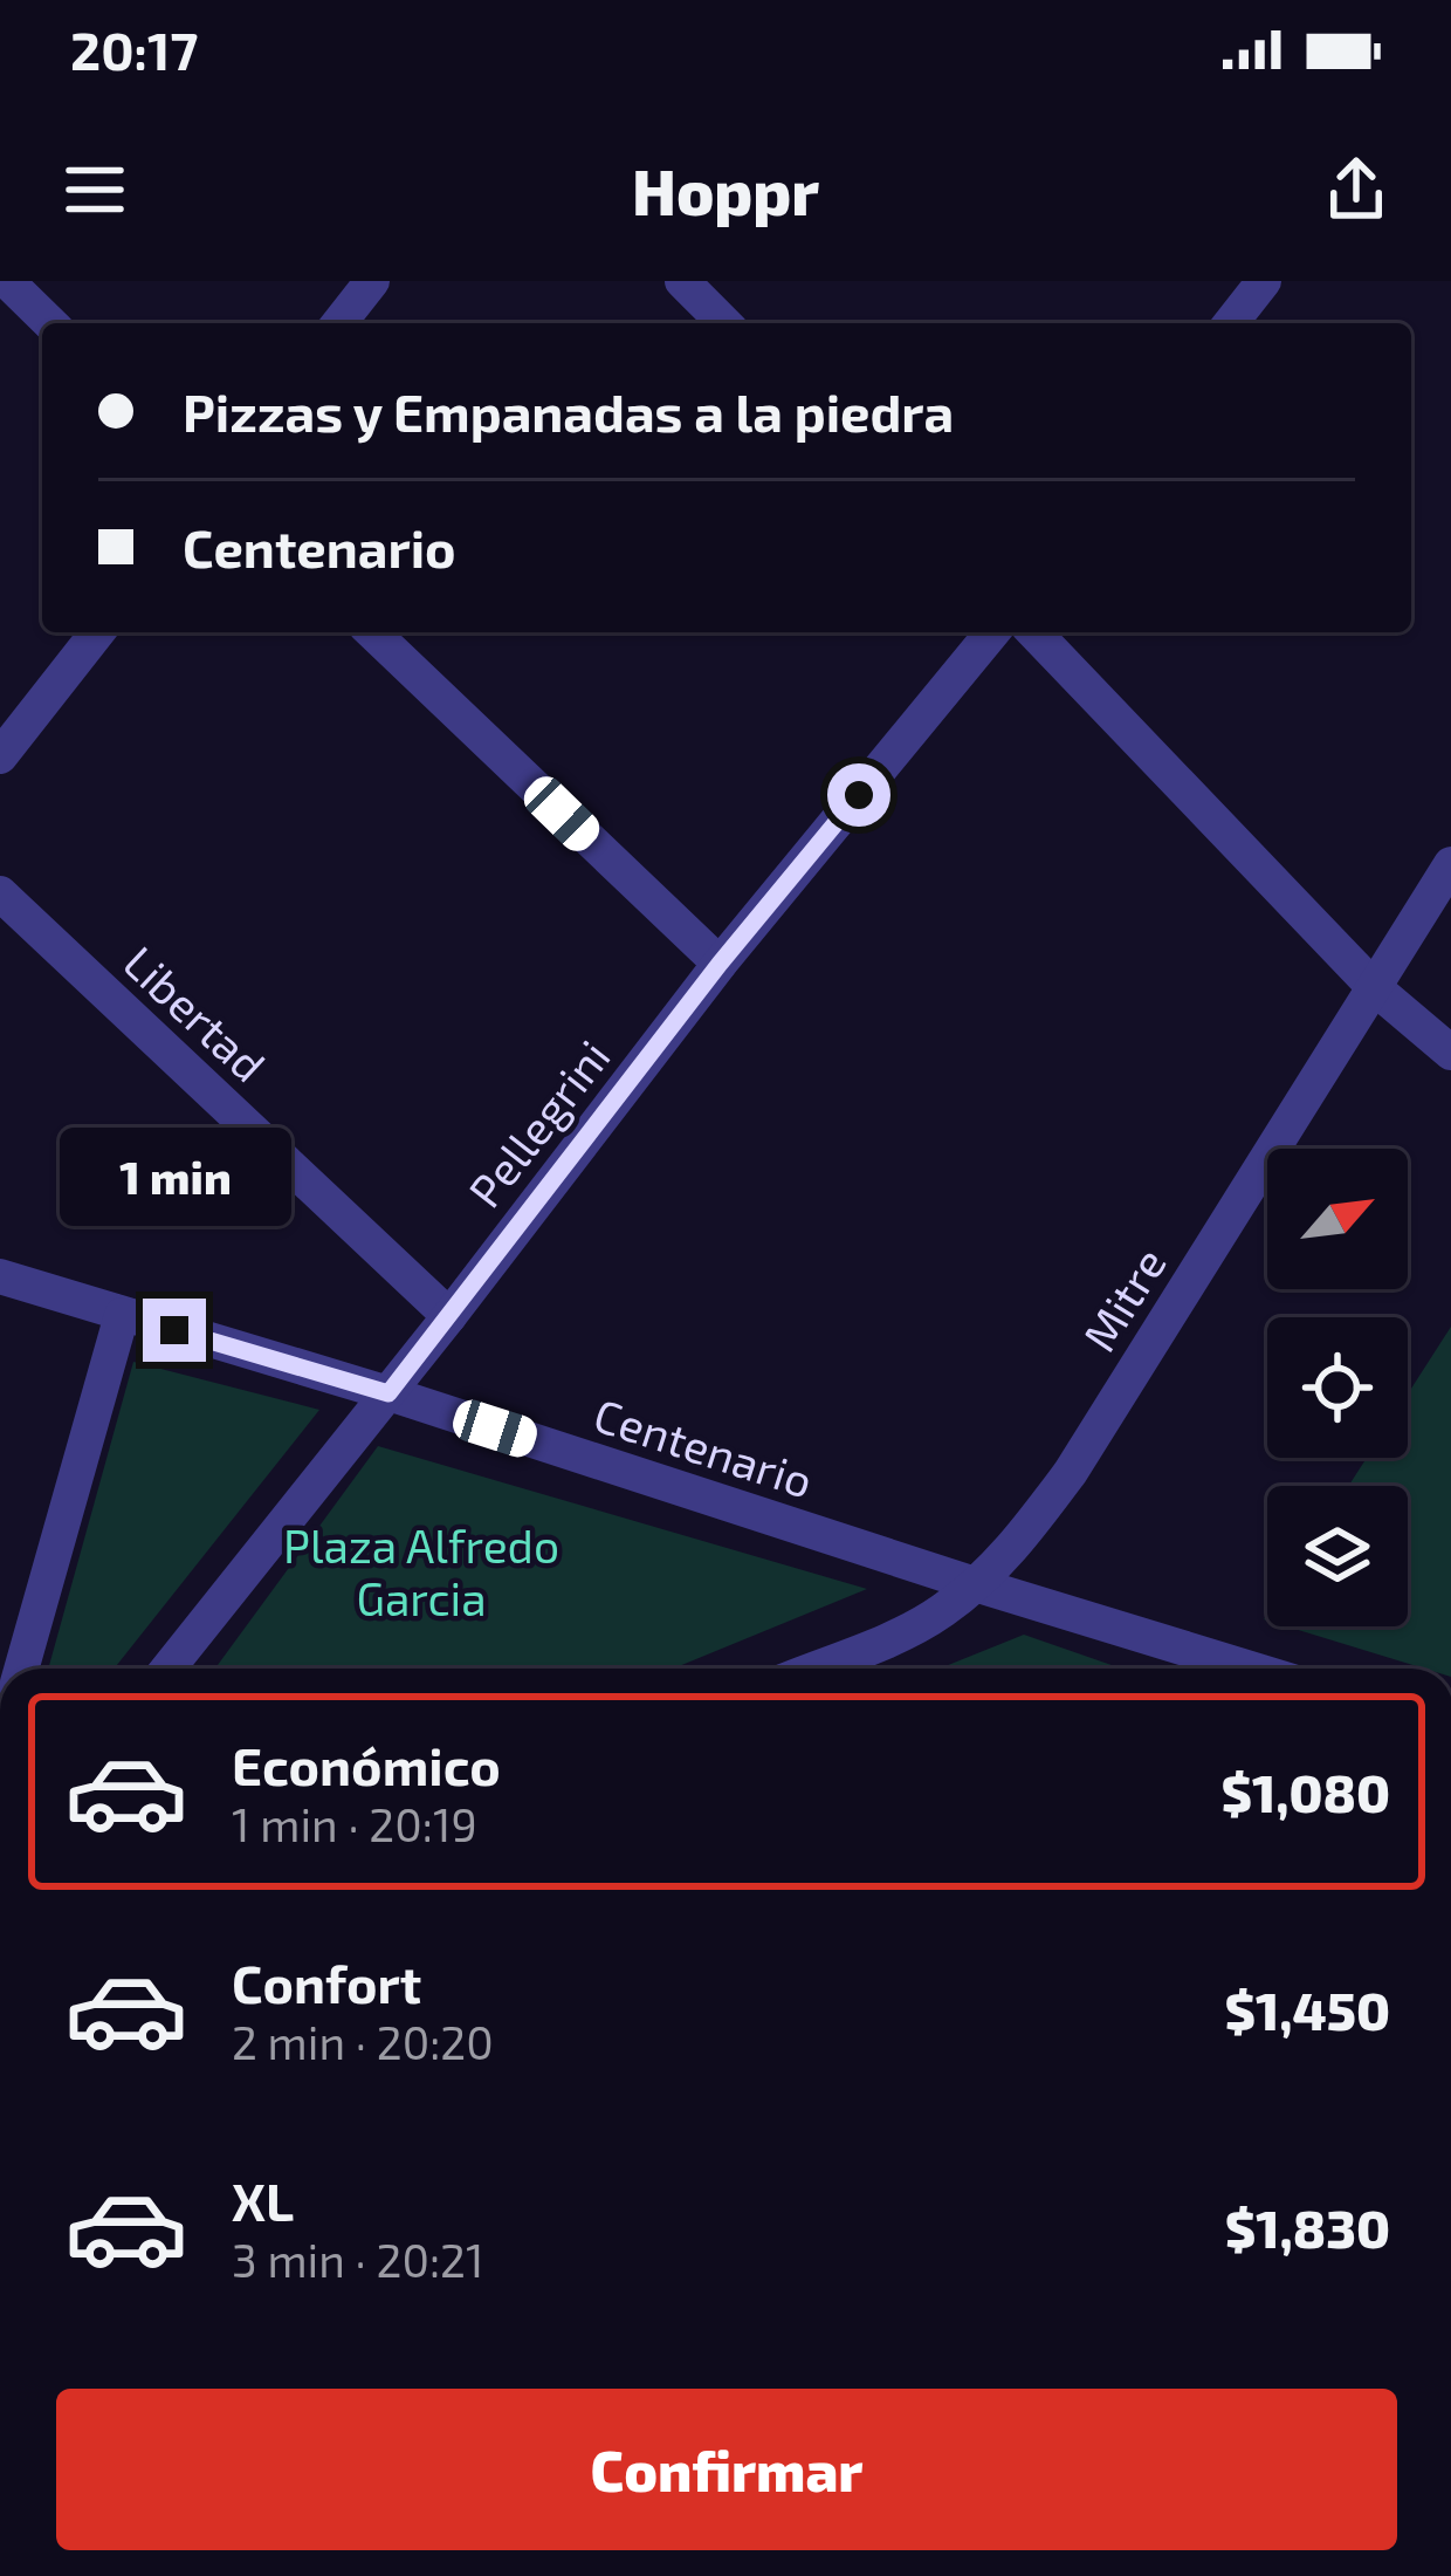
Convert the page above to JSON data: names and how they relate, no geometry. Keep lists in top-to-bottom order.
{
  "streets": {
    "street": [
      "Libertad",
      "Pellegrini",
      "Mitre",
      "Centenario"
    ]
  },
  "crossings": [
    ["Libertad", "Pellegrini"],
    ["Pellegrini", "Centenario"],
    ["Mitre", "Centenario"]
  ],
  "parks": ["Plaza Alfredo Garcia"],
  "north": "top right",
  "page": {
    "status": "20:17",
    "header": "Hoppr",
    "banner": ["Pizzas y Empanadas a la piedra", "Centenario"],
    "bubble": "1 min",
    "list": [
      {
        "name": "Económico",
        "note": "1 min · 20:19",
        "value": "$1,080"
      },
      {
        "name": "Confort",
        "note": "2 min · 20:20",
        "value": "$1,450"
      },
      {
        "name": "XL",
        "note": "3 min · 20:21",
        "value": "$1,830"
      }
    ],
    "buttons": "Confirmar"
  }
}
